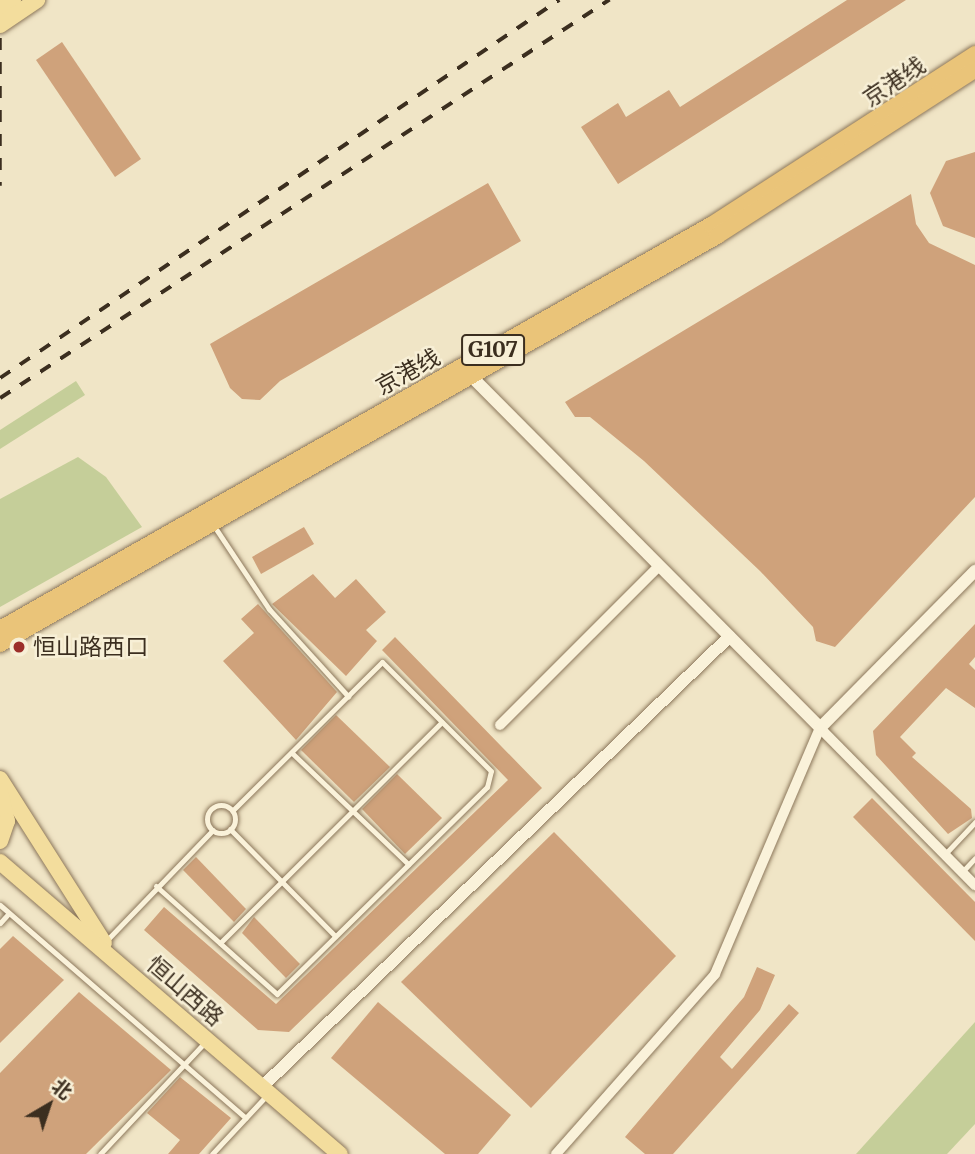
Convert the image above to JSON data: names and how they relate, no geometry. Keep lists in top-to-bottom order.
{
  "streets": {
    "highway": ["京港线", "G107"],
    "main road": ["恒山西路"]
  },
  "places": ["恒山路西口"],
  "north": "top right"
}
